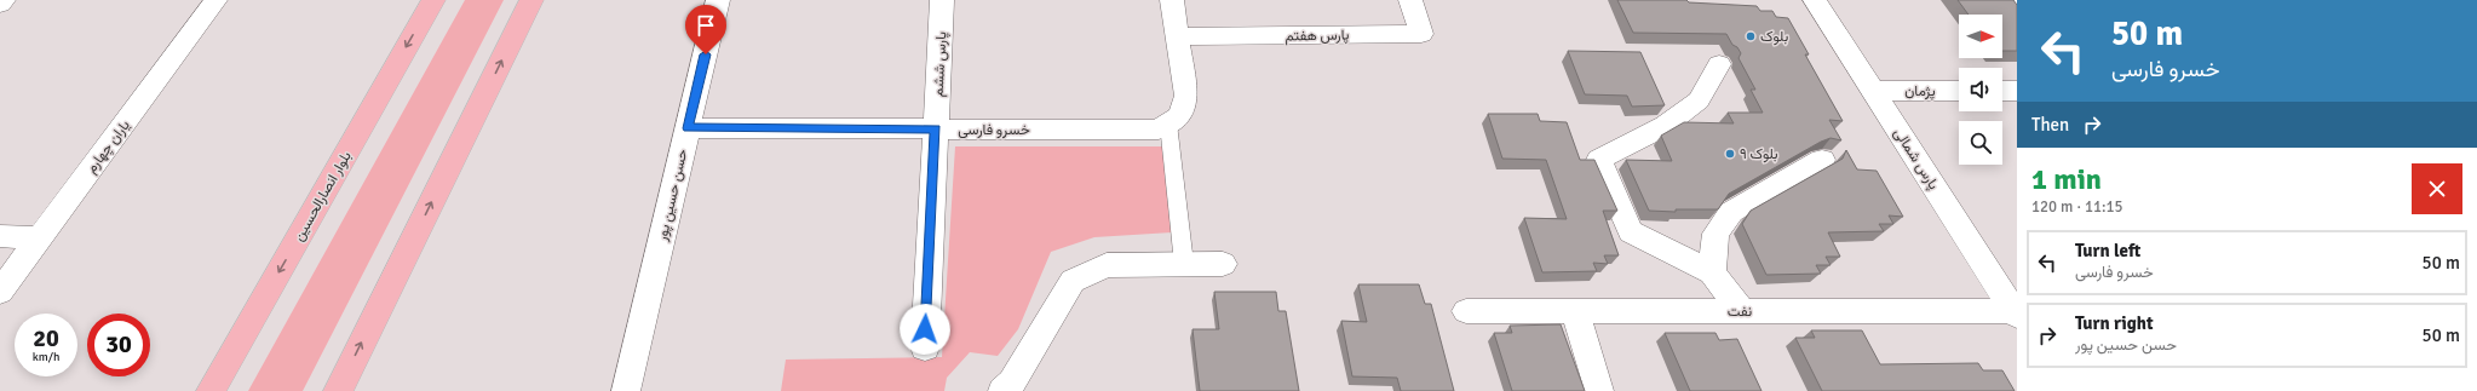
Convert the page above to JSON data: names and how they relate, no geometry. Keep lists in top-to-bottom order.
{
  "streets": {
    "main road": ["بلوار انصارالحسین"],
    "street": [
      "پارس هفتم",
      "پارس ششم",
      "پژمان",
      "خسرو فارسی",
      "یاران چهارم",
      "پارس شمالی",
      "حسن حسین پور",
      "نفت"
    ]
  },
  "crossings": [
    ["پارس ششم", "خسرو فارسی"],
    ["پژمان", "پارس شمالی"],
    ["خسرو فارسی", "حسن حسین پور"],
    ["پارس شمالی", "نفت"]
  ],
  "places": ["بلوک", "بلوک ۹"],
  "north": "right",
  "page": {
    "turn": ["50 m", "خسرو فارسی"],
    "then": "Then",
    "heading": ["1 min", "120 m · 11:15"],
    "list": [
      {
        "name": "Turn left",
        "note": "خسرو فارسی",
        "value": "50 m"
      },
      {
        "name": "Turn right",
        "note": "حسن حسین پور",
        "value": "50 m"
      }
    ],
    "speed": "20 km/h",
    "limit": "30"
  }
}
